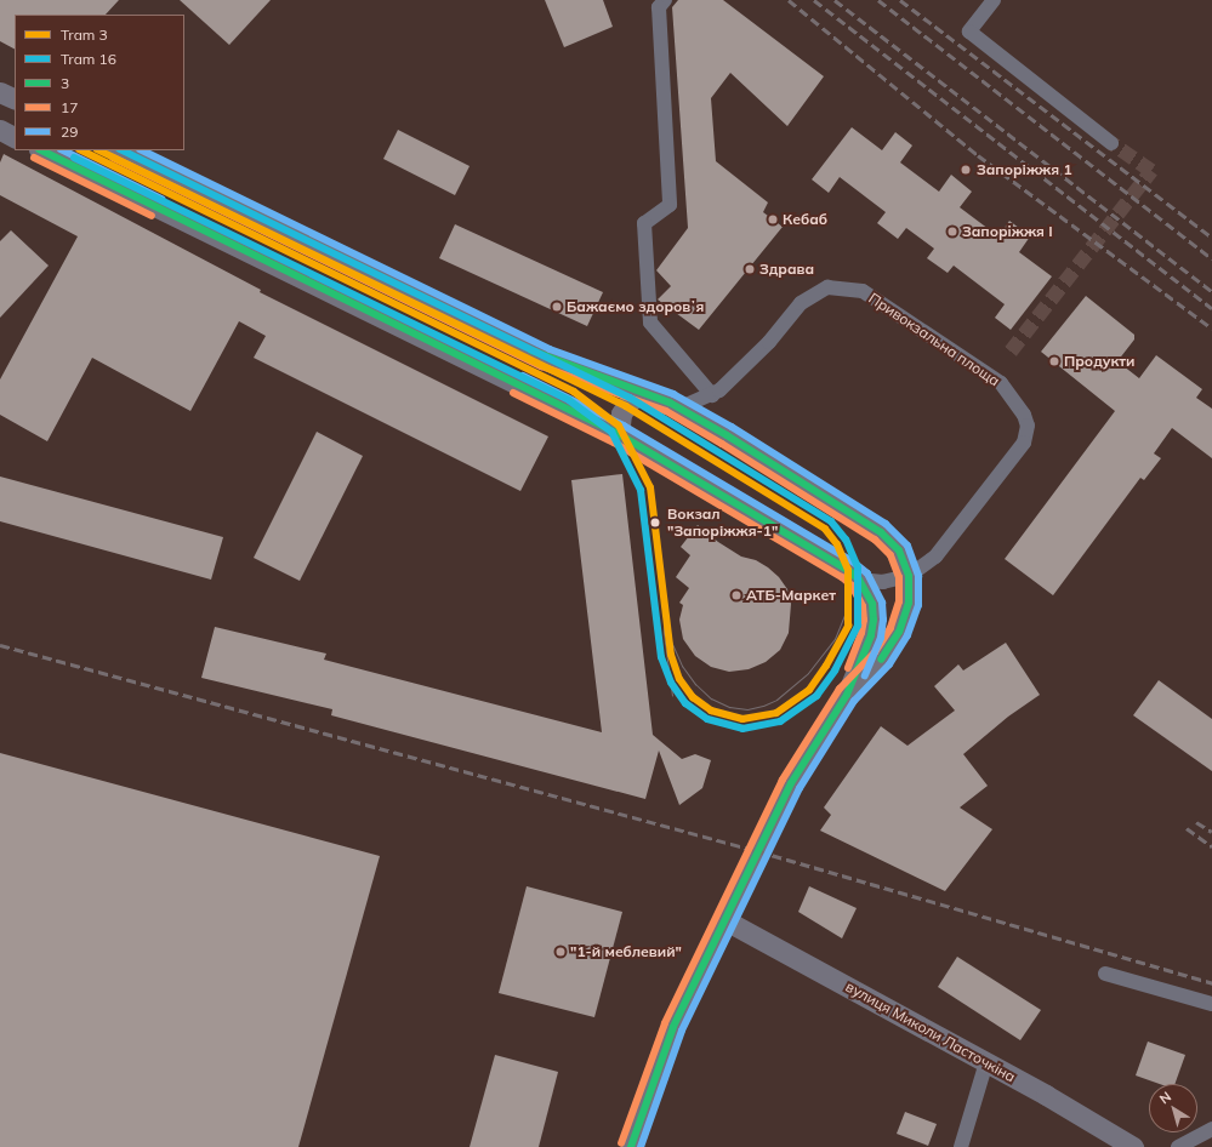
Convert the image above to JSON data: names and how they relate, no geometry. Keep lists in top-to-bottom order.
{
  "streets": {
    "main road": ["вулиця Миколи Ласточкіна"],
    "street": ["Привокзальна площа"]
  },
  "places": [
    "Запоріжжя 1",
    "Кебаб",
    "Запорiжжя I",
    "Здрава",
    "Бажаємо здоровʼя",
    "Продукти",
    "Вокзал \"Запоріжжя-1\"",
    "АТБ-Маркет",
    "\"1-й меблевий\""
  ],
  "lines": [
    "tram line 3",
    "tram line 16",
    "transit line 3",
    "transit line 29",
    "transit line 17"
  ],
  "legend": [
    "Tram 3",
    "Tram 16",
    "3",
    "17",
    "29"
  ],
  "north": "top left"
}
